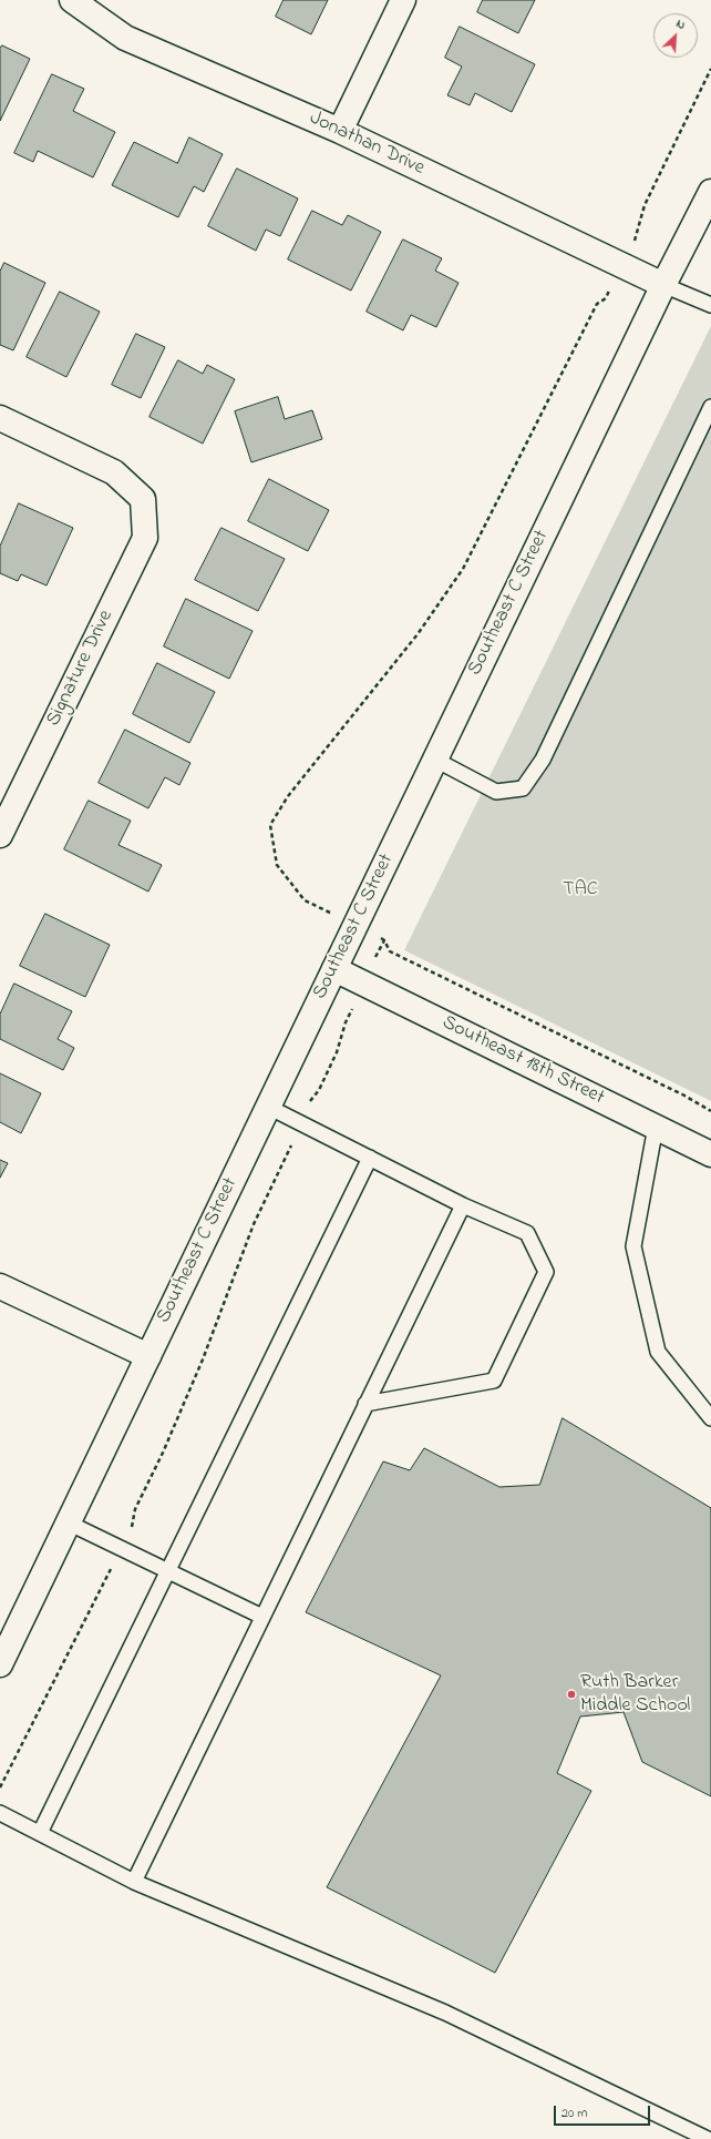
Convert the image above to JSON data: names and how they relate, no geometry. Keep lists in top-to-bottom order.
{
  "streets": {
    "street": [
      "Jonathan Drive",
      "Southeast C Street",
      "Signature Drive",
      "Southeast 18th Street"
    ]
  },
  "crossings": [
    ["Jonathan Drive", "Southeast C Street"],
    ["Southeast C Street", "Southeast 18th Street"]
  ],
  "parks": ["TAC"],
  "places": ["Ruth Barker Middle School"],
  "scale_bar": "20 m",
  "north": "top right"
}
